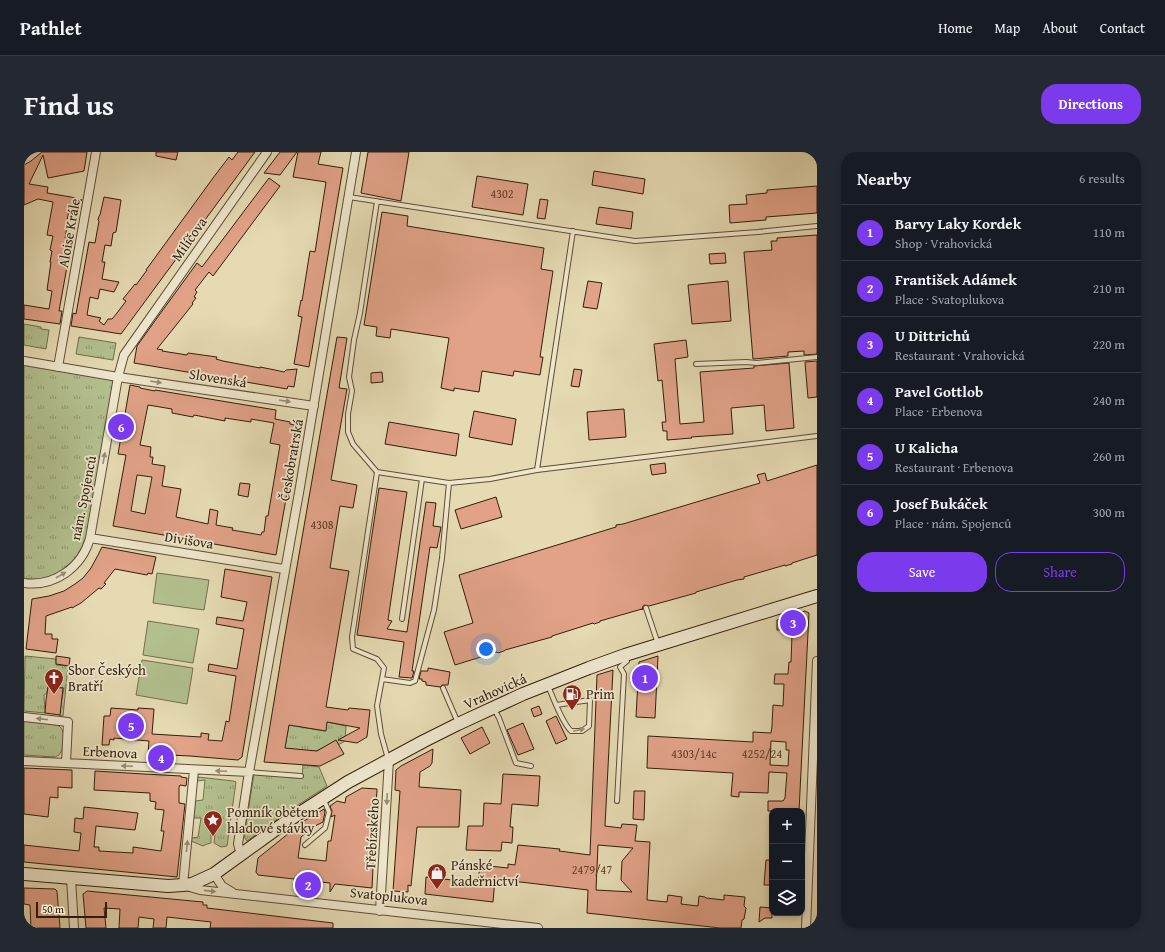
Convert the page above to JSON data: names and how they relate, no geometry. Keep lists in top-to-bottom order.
{
  "streets": {
    "street": [
      "Aloise Krále",
      "Milíčova",
      "Slovenská",
      "Českobratrská",
      "nám. Spojenců",
      "Divišova",
      "Vrahovická",
      "Erbenova",
      "Třebízského",
      "Svatoplukova"
    ]
  },
  "crossings": [
    ["Milíčova", "nám. Spojenců"],
    ["Slovenská", "Českobratrská"],
    ["Slovenská", "nám. Spojenců"],
    ["Českobratrská", "Divišova"],
    ["Českobratrská", "Vrahovická"],
    ["Českobratrská", "Erbenova"],
    ["nám. Spojenců", "Divišova"],
    ["Vrahovická", "Třebízského"],
    ["Vrahovická", "Svatoplukova"],
    ["Třebízského", "Svatoplukova"]
  ],
  "one_way": [
    "Slovenská",
    "nám. Spojenců",
    "Erbenova",
    "Třebízského"
  ],
  "places": {
    "church": ["Sbor Českých Bratří"],
    "fuel station": ["Prim"],
    "place": ["Pomník obětem hladové stávky"],
    "shop": ["Pánské kadeřnictví"]
  },
  "house_numbers": [
    "4302",
    "4308",
    "4303/14c",
    "4252/24",
    "2479/47"
  ],
  "scale_bar": "50 m",
  "page": {
    "header": "Pathlet",
    "nav": [
      "Home",
      "Map",
      "About",
      "Contact"
    ],
    "title": "Find us",
    "buttons": [
      "Directions",
      ["Save", "Share"]
    ],
    "heading": ["Nearby", "6 results"],
    "list": [
      {
        "mark": "1",
        "name": "Barvy Laky Kordek",
        "note": "Shop · Vrahovická",
        "value": "110 m"
      },
      {
        "mark": "2",
        "name": "František Adámek",
        "note": "Place · Svatoplukova",
        "value": "210 m"
      },
      {
        "mark": "3",
        "name": "U Dittrichů",
        "note": "Restaurant · Vrahovická",
        "value": "220 m"
      },
      {
        "mark": "4",
        "name": "Pavel Gottlob",
        "note": "Place · Erbenova",
        "value": "240 m"
      },
      {
        "mark": "5",
        "name": "U Kalicha",
        "note": "Restaurant · Erbenova",
        "value": "260 m"
      },
      {
        "mark": "6",
        "name": "Josef Bukáček",
        "note": "Place · nám. Spojenců",
        "value": "300 m"
      }
    ],
    "pins": [
      "6",
      "3",
      "1",
      "5",
      "4",
      "2"
    ],
    "map_buttons": ["+", "−"],
    "scale": "50 m"
  }
}
